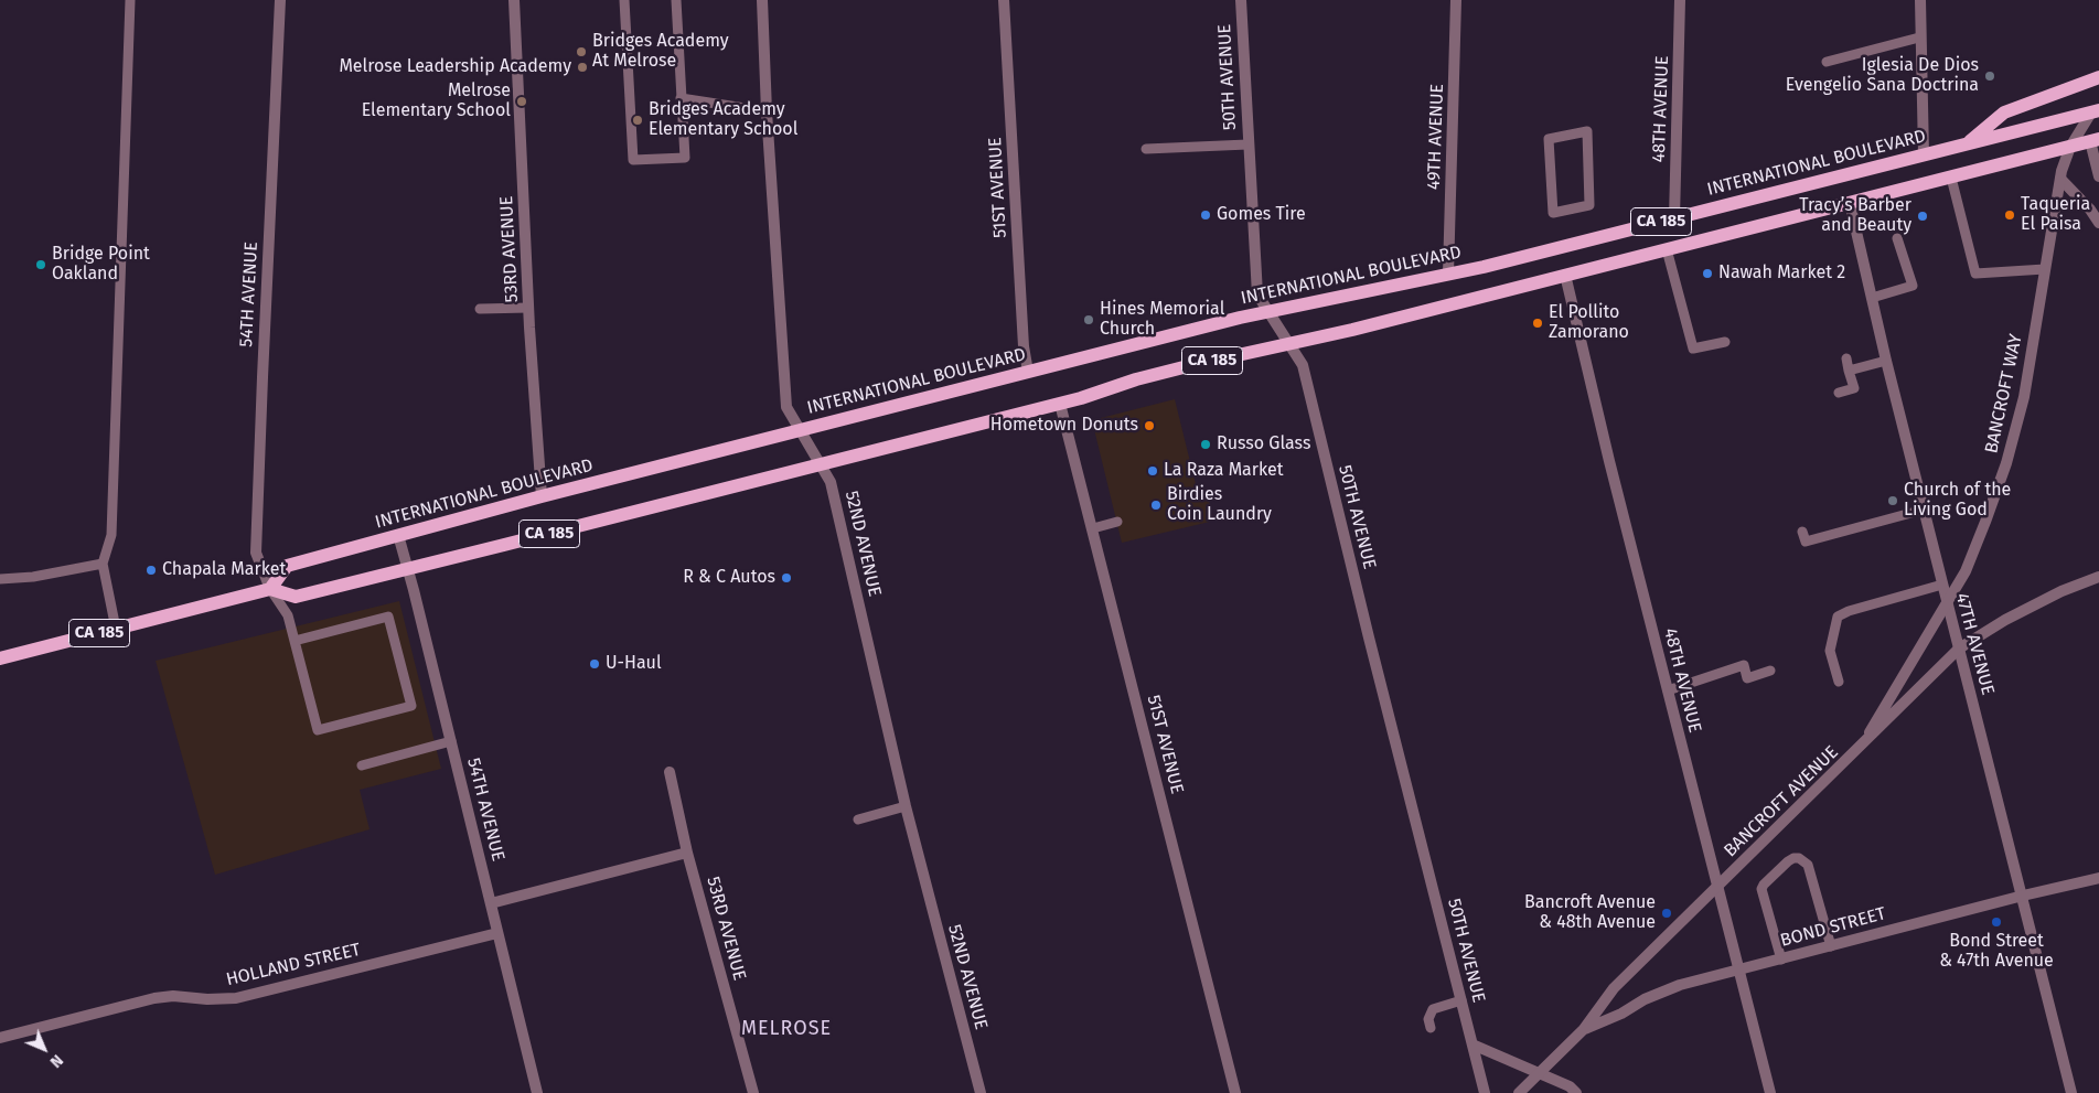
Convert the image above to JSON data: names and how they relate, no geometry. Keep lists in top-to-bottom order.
{
  "streets": {
    "main road": ["INTERNATIONAL BOULEVARD", "CA 185"],
    "street": [
      "50TH AVENUE",
      "48TH AVENUE",
      "49TH AVENUE",
      "51ST AVENUE",
      "53RD AVENUE",
      "54TH AVENUE",
      "BANCROFT WAY",
      "52ND AVENUE",
      "47TH AVENUE",
      "BANCROFT AVENUE",
      "BOND STREET",
      "HOLLAND STREET"
    ]
  },
  "crossings": [
    ["50TH AVENUE", "INTERNATIONAL BOULEVARD"],
    ["50TH AVENUE", "CA 185"],
    ["48TH AVENUE", "INTERNATIONAL BOULEVARD"],
    ["48TH AVENUE", "CA 185"],
    ["48TH AVENUE", "BANCROFT AVENUE"],
    ["48TH AVENUE", "BOND STREET"],
    ["49TH AVENUE", "INTERNATIONAL BOULEVARD"],
    ["INTERNATIONAL BOULEVARD", "51ST AVENUE"],
    ["INTERNATIONAL BOULEVARD", "CA 185"],
    ["INTERNATIONAL BOULEVARD", "53RD AVENUE"],
    ["INTERNATIONAL BOULEVARD", "54TH AVENUE"],
    ["INTERNATIONAL BOULEVARD", "BANCROFT WAY"],
    ["INTERNATIONAL BOULEVARD", "52ND AVENUE"],
    ["51ST AVENUE", "CA 185"],
    ["CA 185", "54TH AVENUE"],
    ["CA 185", "BANCROFT WAY"],
    ["CA 185", "52ND AVENUE"],
    ["CA 185", "47TH AVENUE"],
    ["54TH AVENUE", "HOLLAND STREET"],
    ["BANCROFT WAY", "47TH AVENUE"],
    ["BANCROFT WAY", "BANCROFT AVENUE"],
    ["47TH AVENUE", "BANCROFT AVENUE"],
    ["47TH AVENUE", "BOND STREET"],
    ["BANCROFT AVENUE", "BOND STREET"]
  ],
  "districts": ["MELROSE"],
  "places": [
    "Bridges Academy At Melrose",
    "Melrose Leadership Academy",
    "Iglesia De Dios Evengelio Sana Doctrina",
    "Melrose Elementary School",
    "Bridges Academy Elementary School",
    "Gomes Tire",
    "Taqueria El Paisa",
    "Tracy’s Barber and Beauty",
    "Bridge Point Oakland",
    "Nawah Market 2",
    "Hines Memorial Church",
    "El Pollito Zamorano",
    "Hometown Donuts",
    "Russo Glass",
    "La Raza Market",
    "Church of the Living God",
    "Birdies Coin Laundry",
    "Chapala Market",
    "R & C Autos",
    "U-Haul",
    "Bancroft Avenue & 48th Avenue",
    "Bond Street & 47th Avenue"
  ],
  "north": "bottom right"
}
